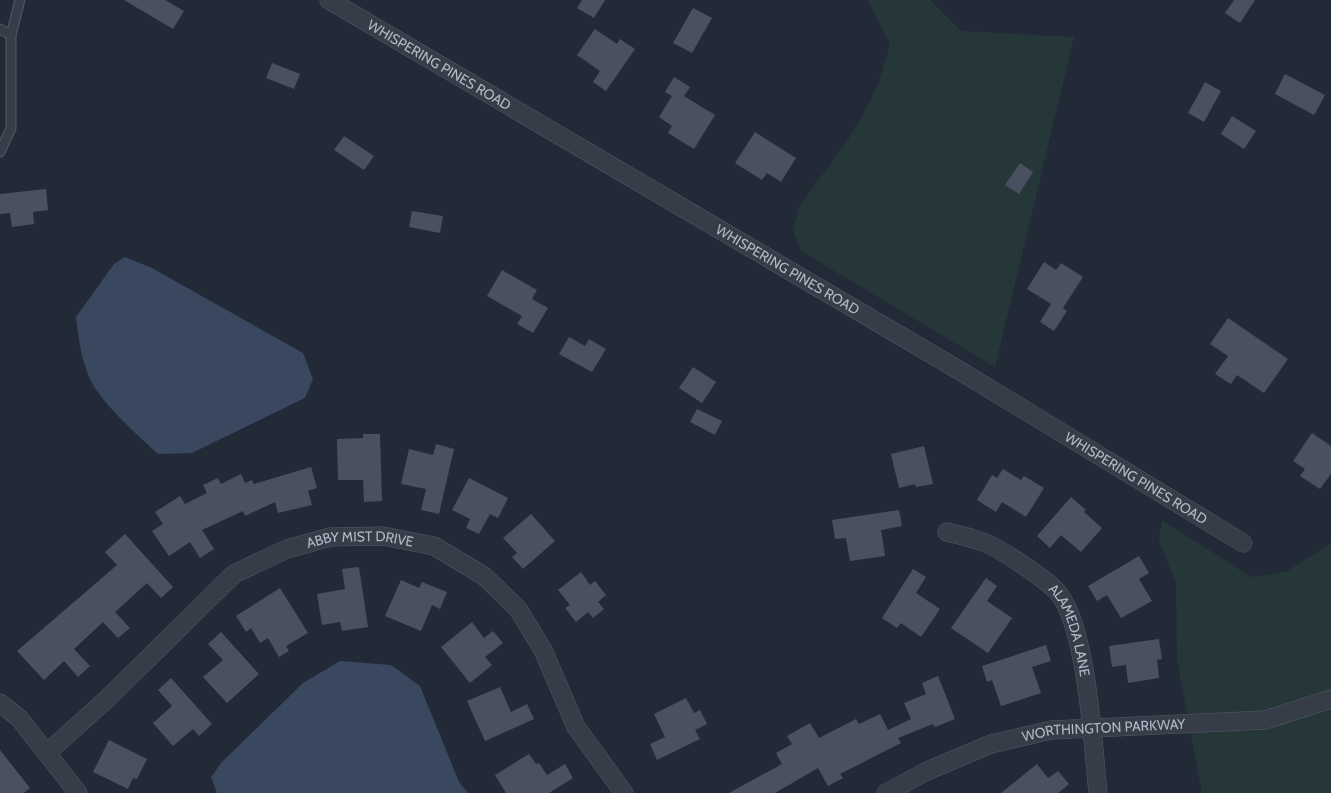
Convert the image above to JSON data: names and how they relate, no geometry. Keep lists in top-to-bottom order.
{
  "streets": {
    "street": [
      "WHISPERING PINES ROAD",
      "ABBY MIST DRIVE",
      "ALAMEDA LANE",
      "WORTHINGTON PARKWAY"
    ]
  },
  "crossings": [
    ["ALAMEDA LANE", "WORTHINGTON PARKWAY"]
  ]
}
